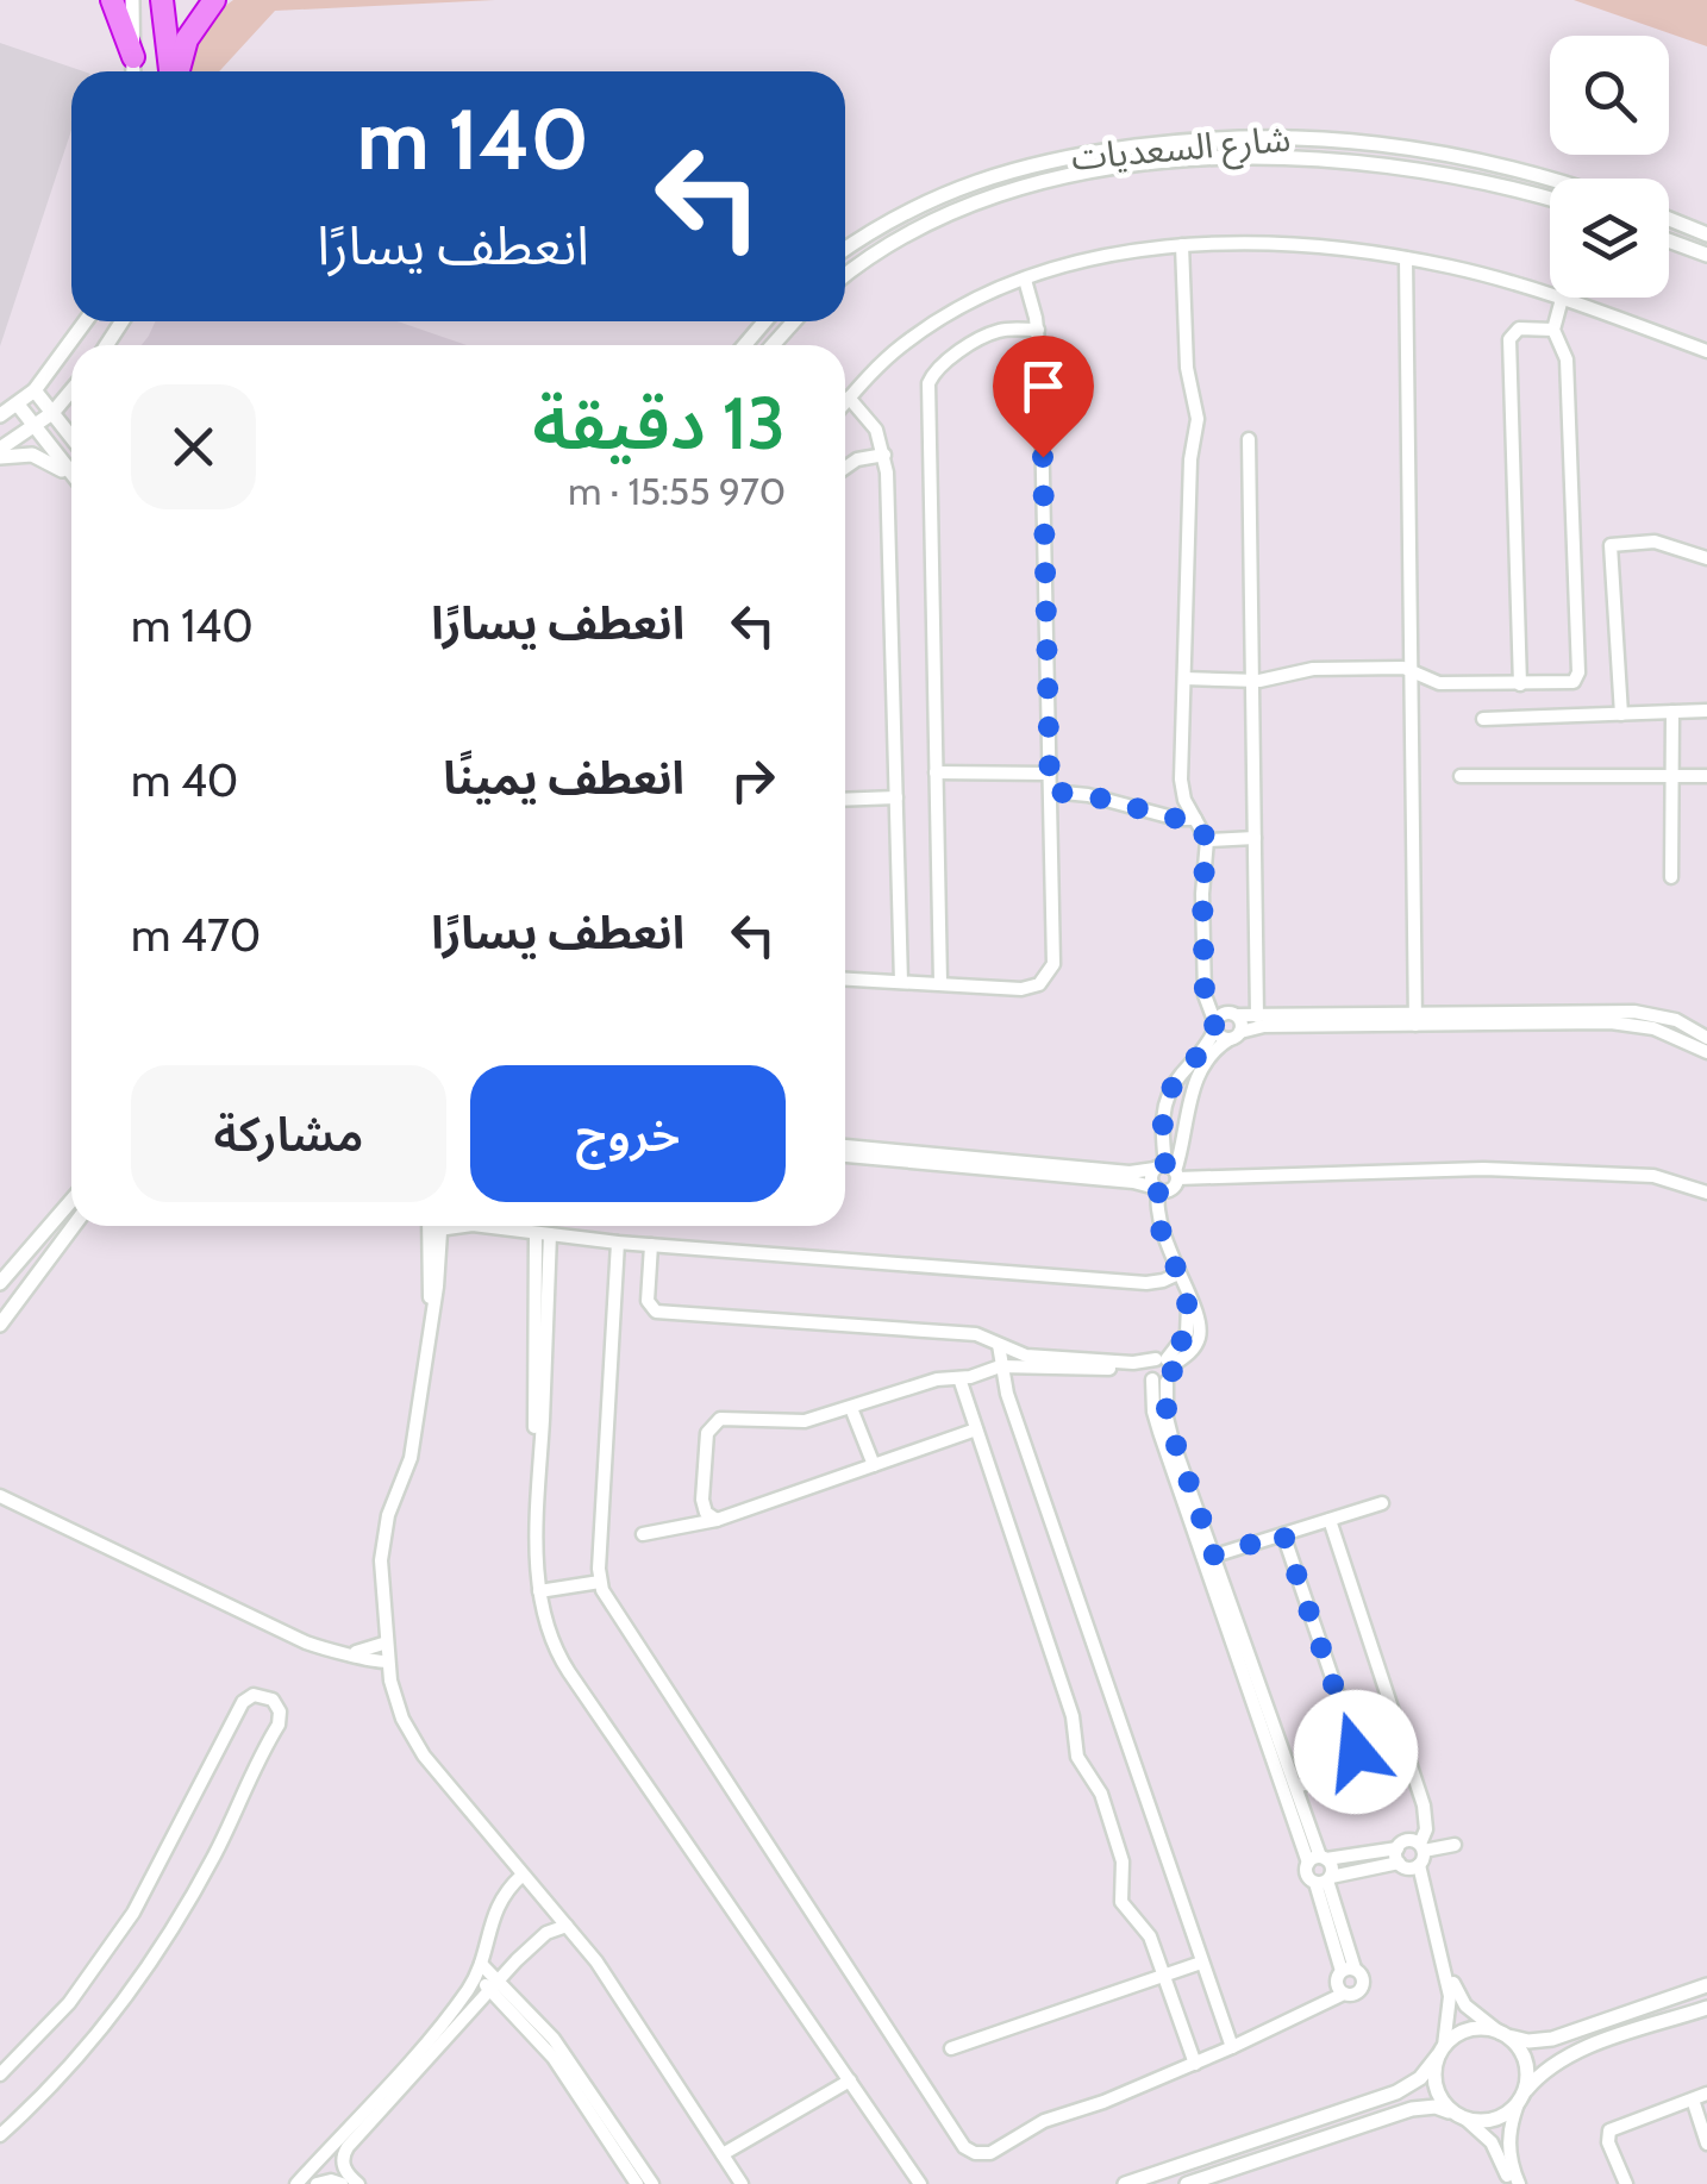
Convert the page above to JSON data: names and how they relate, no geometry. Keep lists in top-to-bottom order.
{
  "streets": {
    "street": ["شارع السعديات"]
  },
  "page": {
    "turn": ["140 m", "انعطف يسارًا"],
    "heading": ["13 دقيقة", "970 m · 15:55"],
    "list": [
      {
        "name": "انعطف يسارًا",
        "value": "140 m"
      },
      {
        "name": "انعطف يمينًا",
        "value": "40 m"
      },
      {
        "name": "انعطف يسارًا",
        "value": "470 m"
      }
    ],
    "buttons": ["خروج", "مشاركة"]
  }
}
